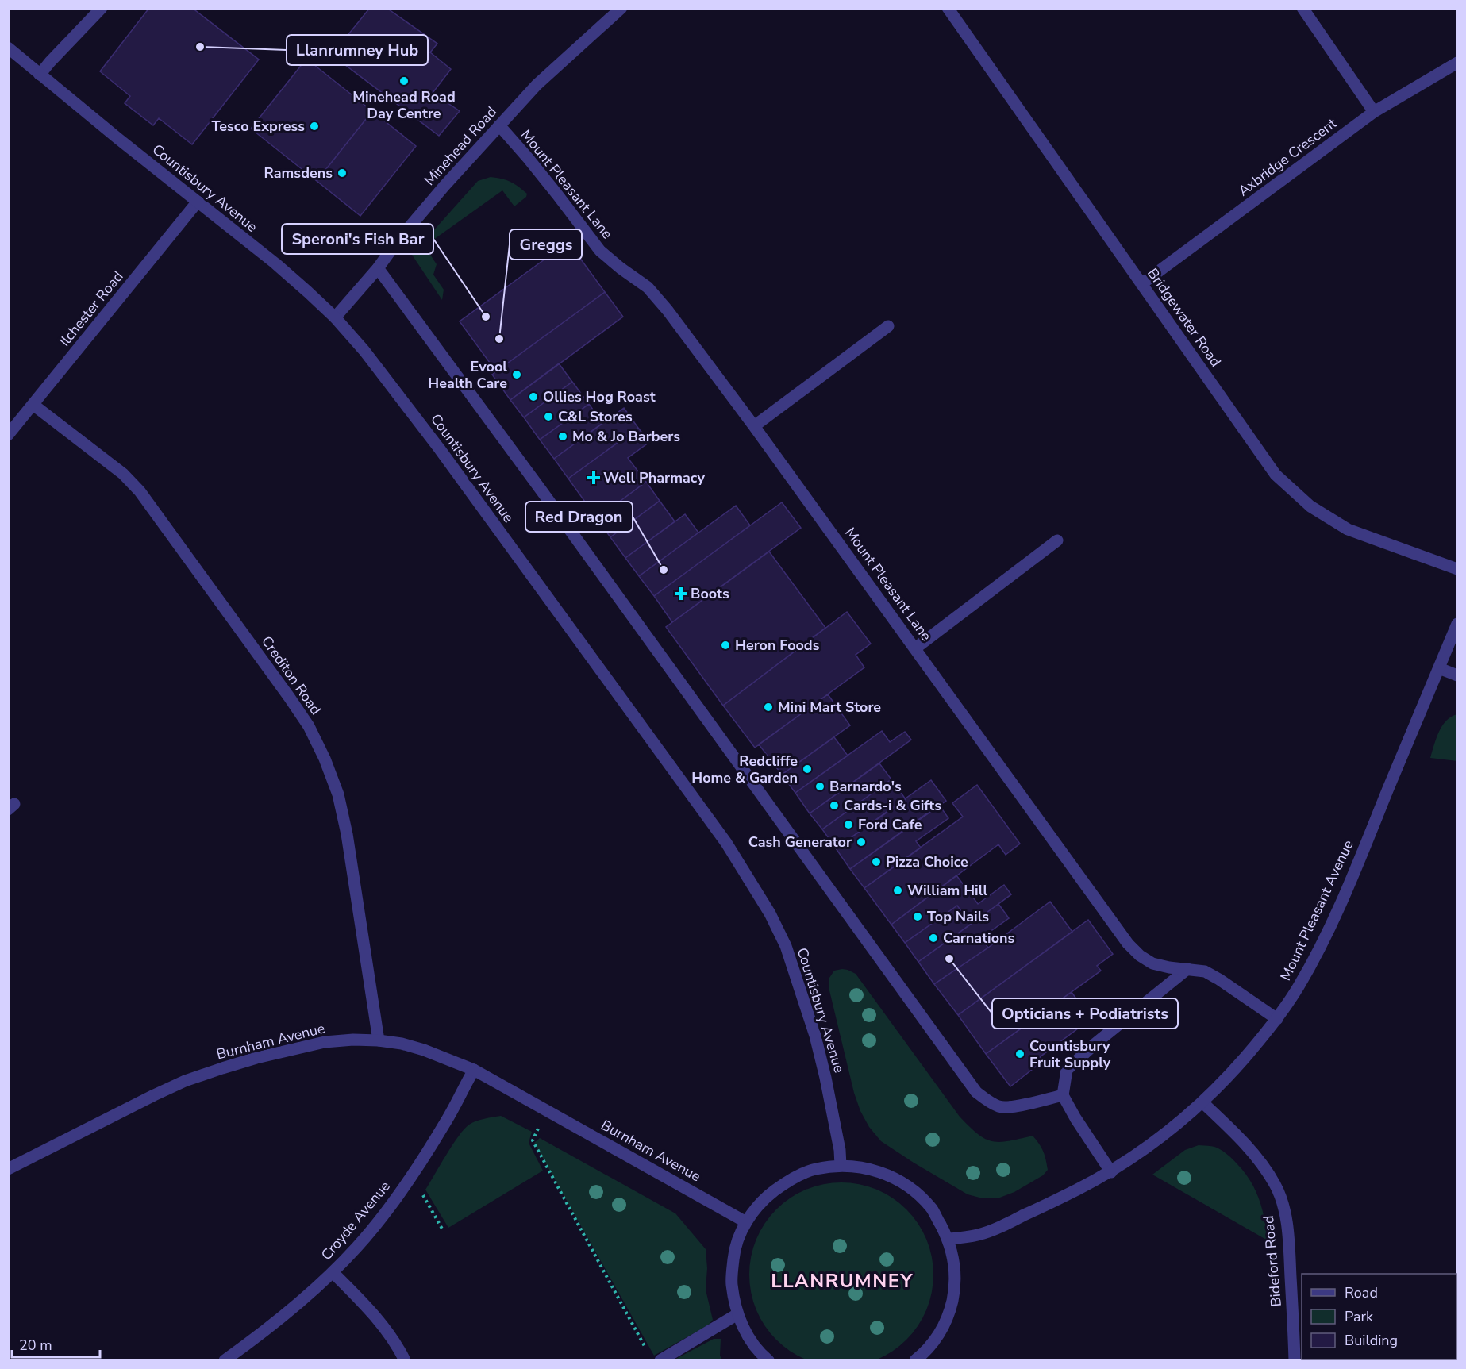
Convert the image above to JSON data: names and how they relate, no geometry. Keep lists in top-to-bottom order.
{
  "streets": {
    "street": [
      "Minehead Road",
      "Axbridge Crescent",
      "Mount Pleasant Lane",
      "Countisbury Avenue",
      "Ilchester Road",
      "Bridgewater Road",
      "Crediton Road",
      "Mount Pleasant Avenue",
      "Burnham Avenue",
      "Croyde Avenue",
      "Bideford Road"
    ]
  },
  "crossings": [
    ["Minehead Road", "Mount Pleasant Lane"],
    ["Minehead Road", "Countisbury Avenue"],
    ["Axbridge Crescent", "Bridgewater Road"],
    ["Mount Pleasant Lane", "Mount Pleasant Avenue"],
    ["Countisbury Avenue", "Ilchester Road"],
    ["Ilchester Road", "Crediton Road"],
    ["Crediton Road", "Burnham Avenue"],
    ["Mount Pleasant Avenue", "Bideford Road"],
    ["Burnham Avenue", "Croyde Avenue"]
  ],
  "districts": ["LLANRUMNEY"],
  "places": {
    "other": [
      "Llanrumney Hub",
      "Minehead Road Day Centre",
      "Tesco Express",
      "Ramsdens",
      "Speroni's Fish Bar",
      "Greggs",
      "Evool Health Care",
      "Ollies Hog Roast",
      "C&L Stores",
      "Mo & Jo Barbers",
      "Red Dragon",
      "Heron Foods",
      "Mini Mart Store",
      "Redcliffe Home & Garden",
      "Barnardo's",
      "Cards-i & Gifts",
      "Ford Cafe",
      "Cash Generator",
      "Pizza Choice",
      "William Hill",
      "Top Nails",
      "Carnations",
      "Opticians + Podiatrists",
      "Countisbury Fruit Supply"
    ],
    "health": ["Well Pharmacy", "Boots"]
  },
  "legend": ["Road", "Park", "Building"],
  "scale_bar": "20 m"
}
